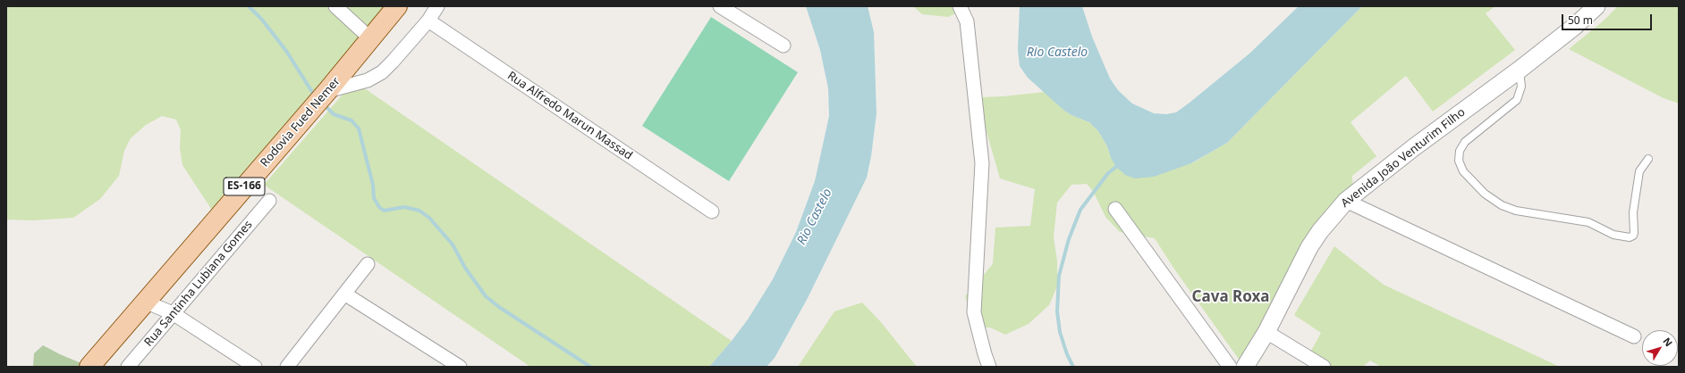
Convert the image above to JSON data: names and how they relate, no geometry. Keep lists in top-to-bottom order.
{
  "streets": {
    "main road": ["Rodovia Fued Nemer", "ES-166"],
    "street": ["Rua Alfredo Marun Massad", "Avenida João Venturim Filho", "Rua Santinha Lubiana Gomes"]
  },
  "districts": ["Cava Roxa"],
  "water": ["Rio Castelo"],
  "scale_bar": "50 m",
  "north": "top right"
}
